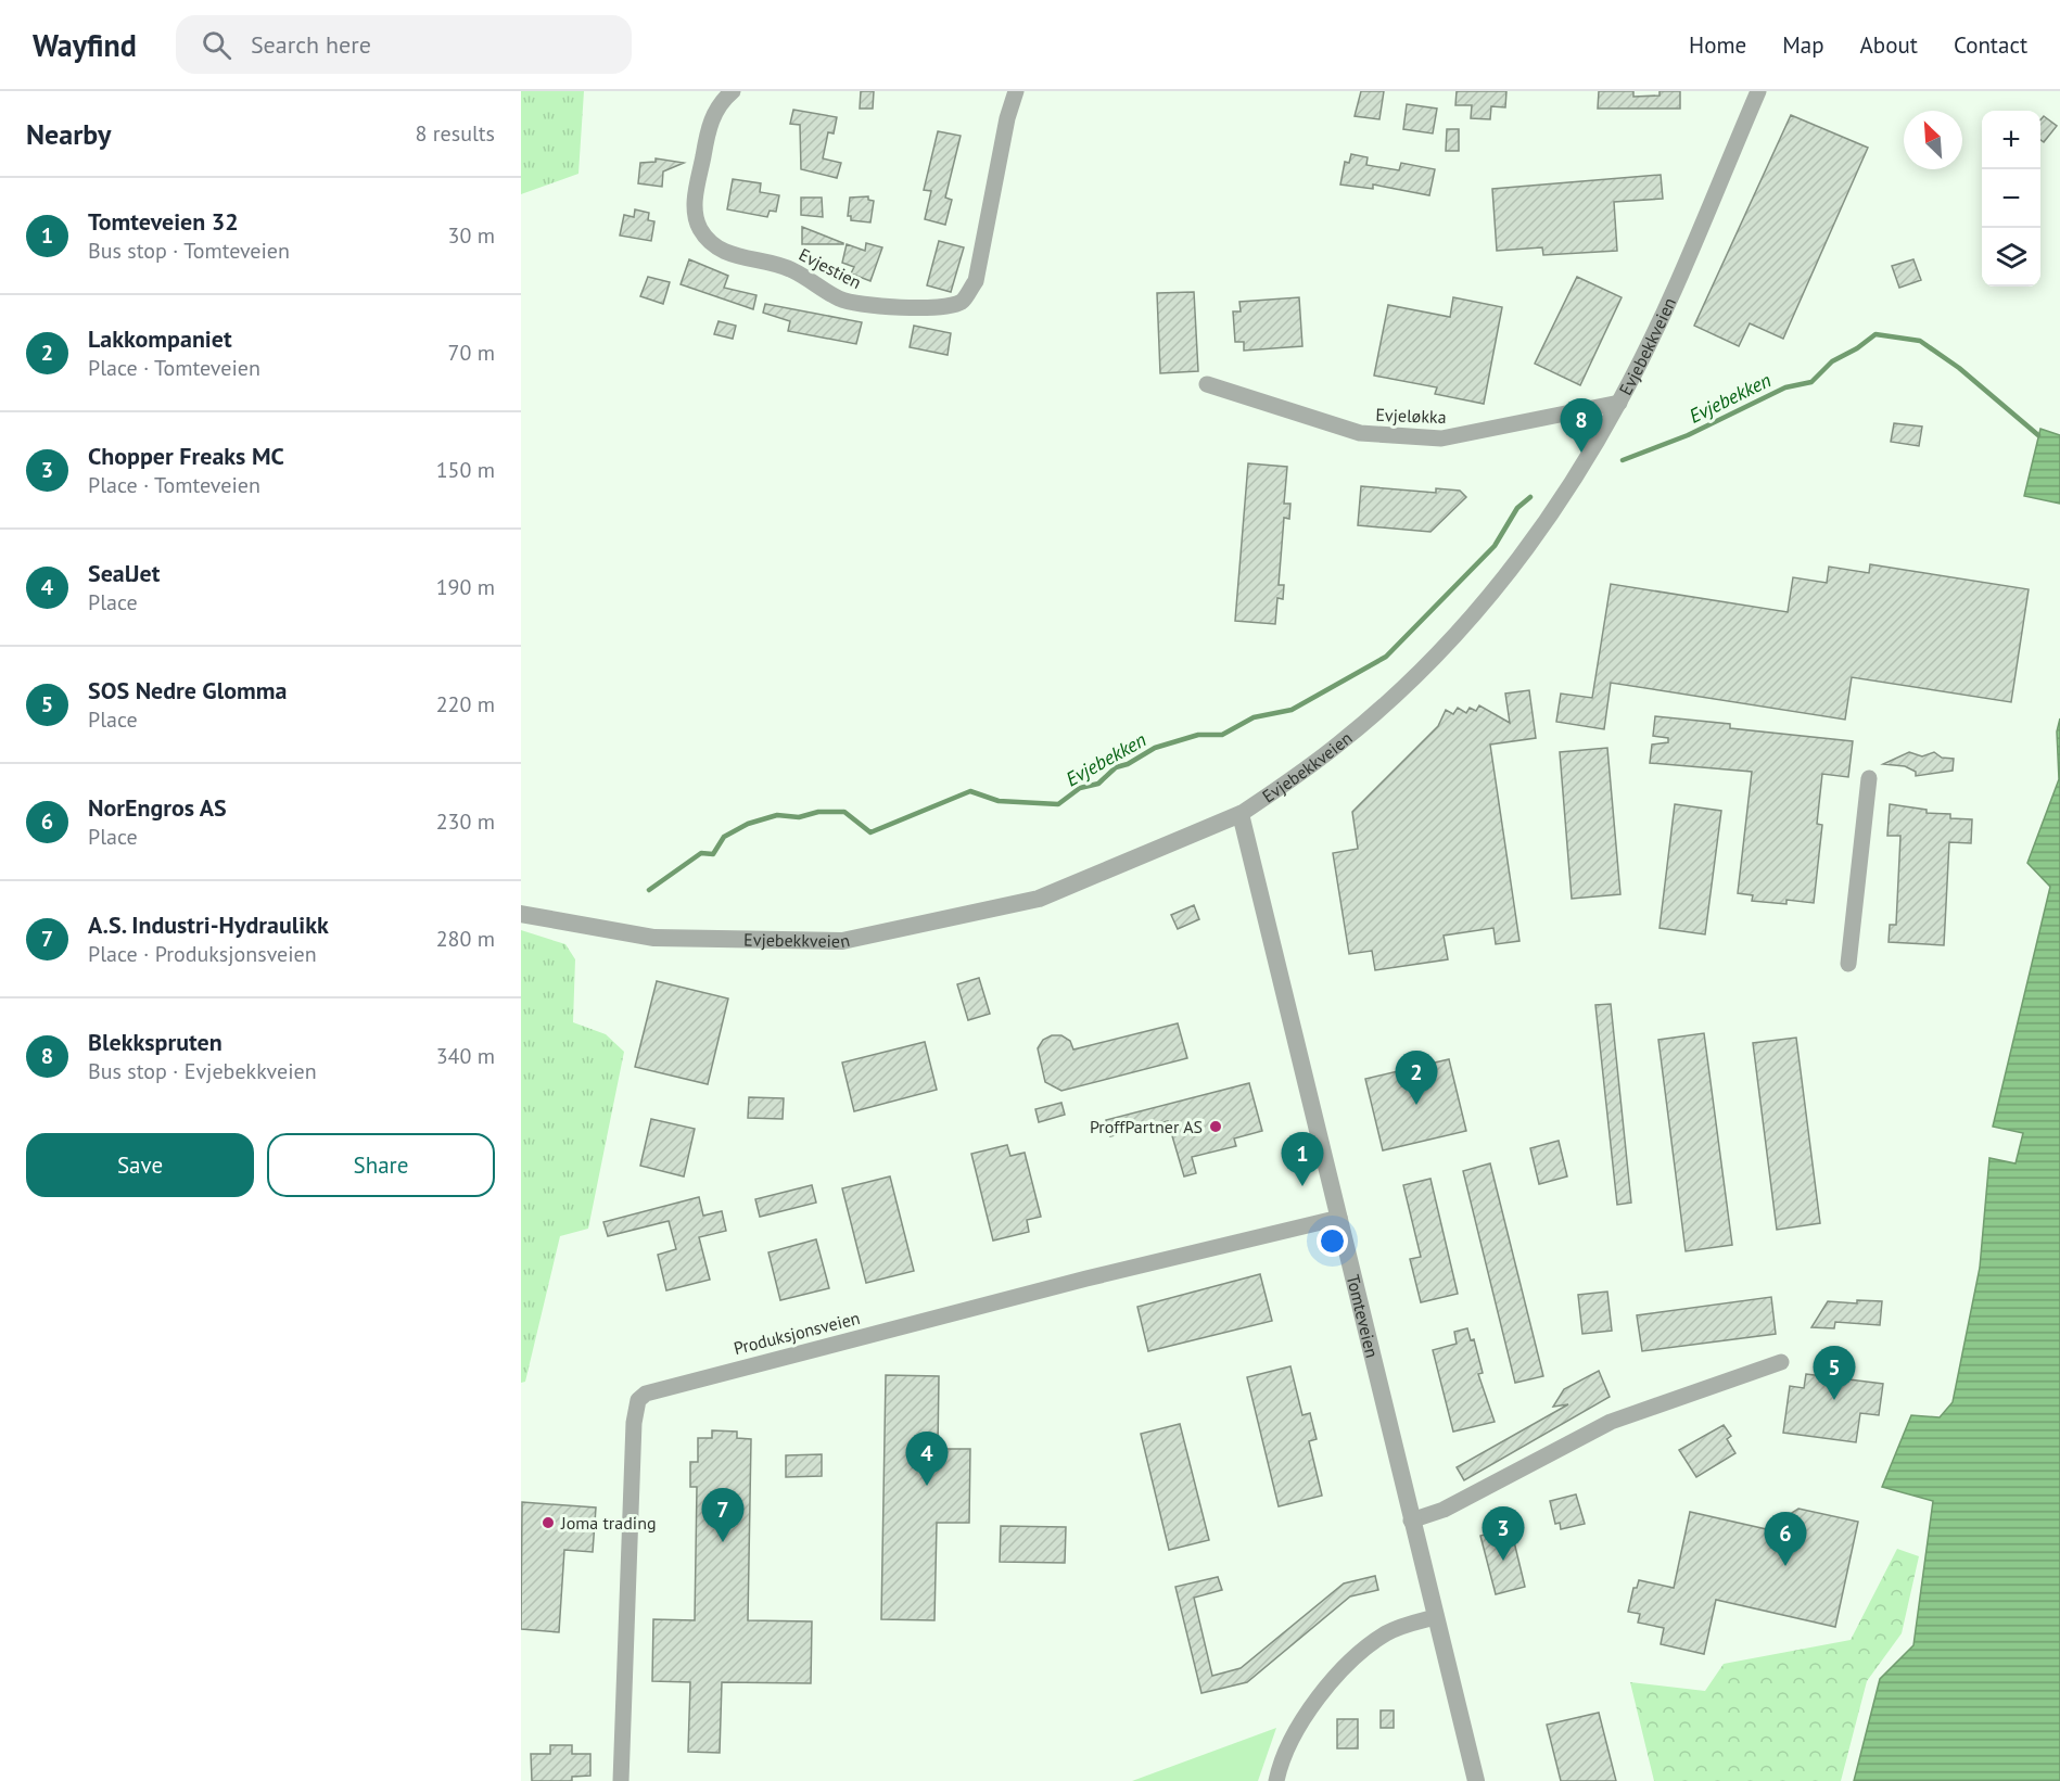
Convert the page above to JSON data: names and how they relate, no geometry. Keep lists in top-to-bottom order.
{
  "streets": {
    "street": [
      "Evjestien",
      "Evjebekkveien",
      "Evjeløkka",
      "Tomteveien",
      "Produksjonsveien"
    ]
  },
  "crossings": [
    ["Evjebekkveien", "Evjeløkka"],
    ["Evjebekkveien", "Tomteveien"],
    ["Tomteveien", "Produksjonsveien"]
  ],
  "water": ["Evjebekken"],
  "places": ["ProffPartner AS", "Joma trading"],
  "north": "top left",
  "page": {
    "header": "Wayfind",
    "search": "Search here",
    "nav": [
      "Home",
      "Map",
      "About",
      "Contact"
    ],
    "heading": ["Nearby", "8 results"],
    "map_buttons": ["+", "−"],
    "list": [
      {
        "mark": "1",
        "name": "Tomteveien 32",
        "note": "Bus stop · Tomteveien",
        "value": "30 m"
      },
      {
        "mark": "2",
        "name": "Lakkompaniet",
        "note": "Place · Tomteveien",
        "value": "70 m"
      },
      {
        "mark": "3",
        "name": "Chopper Freaks MC",
        "note": "Place · Tomteveien",
        "value": "150 m"
      },
      {
        "mark": "4",
        "name": "SealJet",
        "note": "Place",
        "value": "190 m"
      },
      {
        "mark": "5",
        "name": "SOS Nedre Glomma",
        "note": "Place",
        "value": "220 m"
      },
      {
        "mark": "6",
        "name": "NorEngros AS",
        "note": "Place",
        "value": "230 m"
      },
      {
        "mark": "7",
        "name": "A.S. Industri-Hydraulikk",
        "note": "Place · Produksjonsveien",
        "value": "280 m"
      },
      {
        "mark": "8",
        "name": "Blekkspruten",
        "note": "Bus stop · Evjebekkveien",
        "value": "340 m"
      }
    ],
    "pins": [
      "8",
      "2",
      "1",
      "5",
      "4",
      "7",
      "3",
      "6"
    ],
    "buttons": ["Save", "Share"]
  }
}
